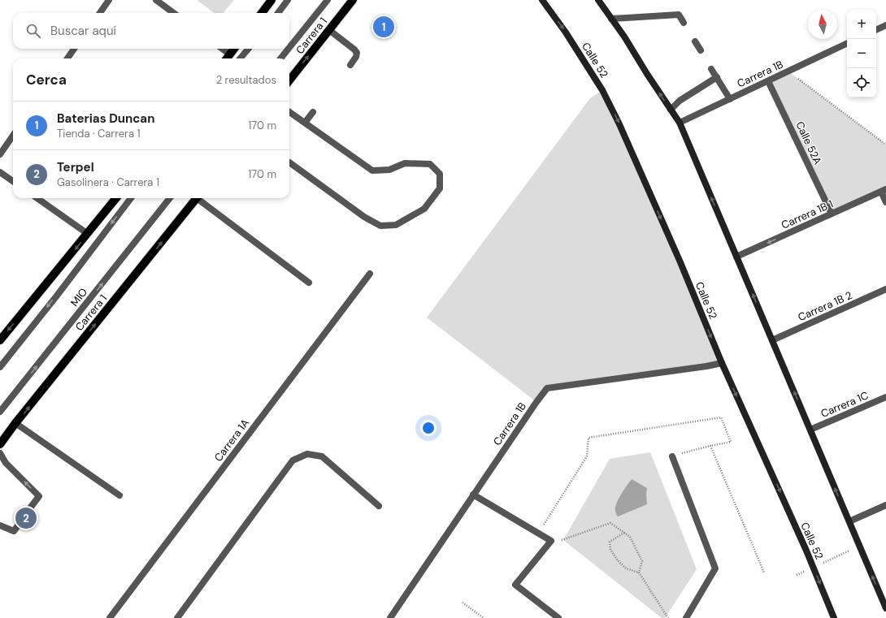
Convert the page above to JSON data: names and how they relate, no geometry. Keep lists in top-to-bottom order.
{
  "streets": {
    "main road": ["Carrera 1", "Calle 52"],
    "street": [
      "Carrera 1B",
      "Calle 52A",
      "Carrera 1B 1",
      "MIO",
      "Carrera 1B 2",
      "Carrera 1C",
      "Carrera 1A"
    ]
  },
  "crossings": [
    ["Calle 52", "Carrera 1B"],
    ["Carrera 1B", "Calle 52A"],
    ["Calle 52A", "Carrera 1B 1"]
  ],
  "one_way": ["Carrera 1B 1"],
  "north": "top",
  "page": {
    "map_buttons": ["+", "−"],
    "search": "Buscar aquí",
    "pins": ["1", "2"],
    "heading": ["Cerca", "2 resultados"],
    "list": [
      {
        "mark": "1",
        "name": "Baterias Duncan",
        "note": "Tienda · Carrera 1",
        "value": "170 m"
      },
      {
        "mark": "2",
        "name": "Terpel",
        "note": "Gasolinera · Carrera 1",
        "value": "170 m"
      }
    ]
  }
}
